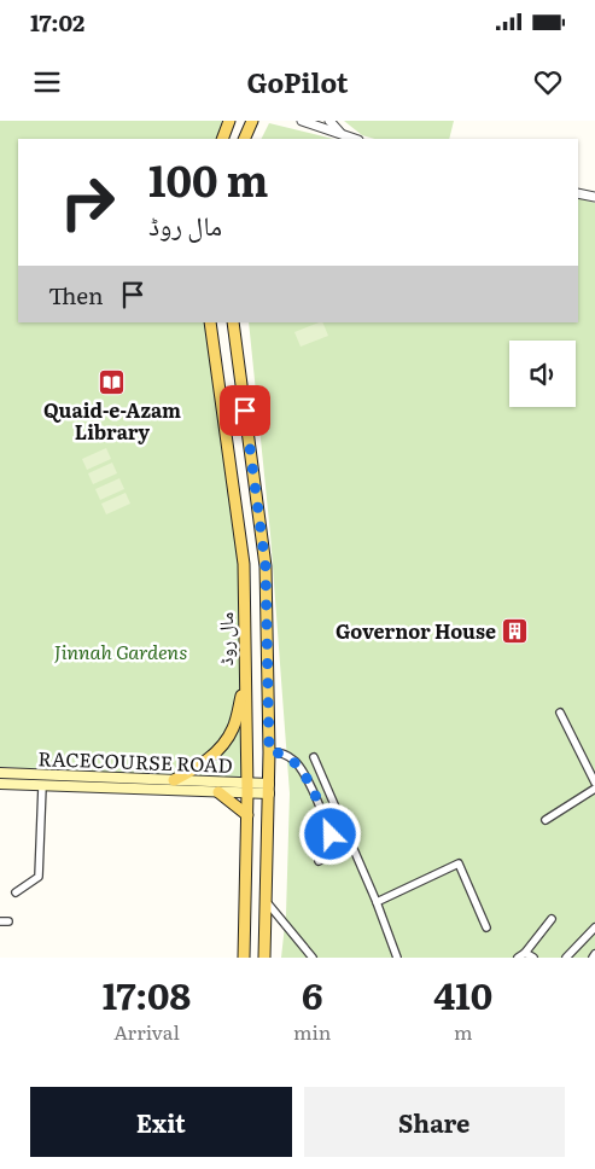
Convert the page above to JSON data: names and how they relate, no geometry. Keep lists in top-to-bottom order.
{
  "streets": {
    "main road": ["مال روڈ", "RACECOURSE ROAD"]
  },
  "crossings": [
    ["مال روڈ", "RACECOURSE ROAD"]
  ],
  "parks": ["Jinnah Gardens"],
  "places": {
    "library": ["Quaid-e-Azam Library"],
    "building": ["Governor House"]
  },
  "page": {
    "status": "17:02",
    "header": "GoPilot",
    "turn": ["100 m", "مال روڈ"],
    "then": "Then",
    "eta": [
      "17:08",
      "Arrival",
      "6",
      "min",
      "410",
      "m"
    ],
    "buttons": ["Exit", "Share"]
  }
}
